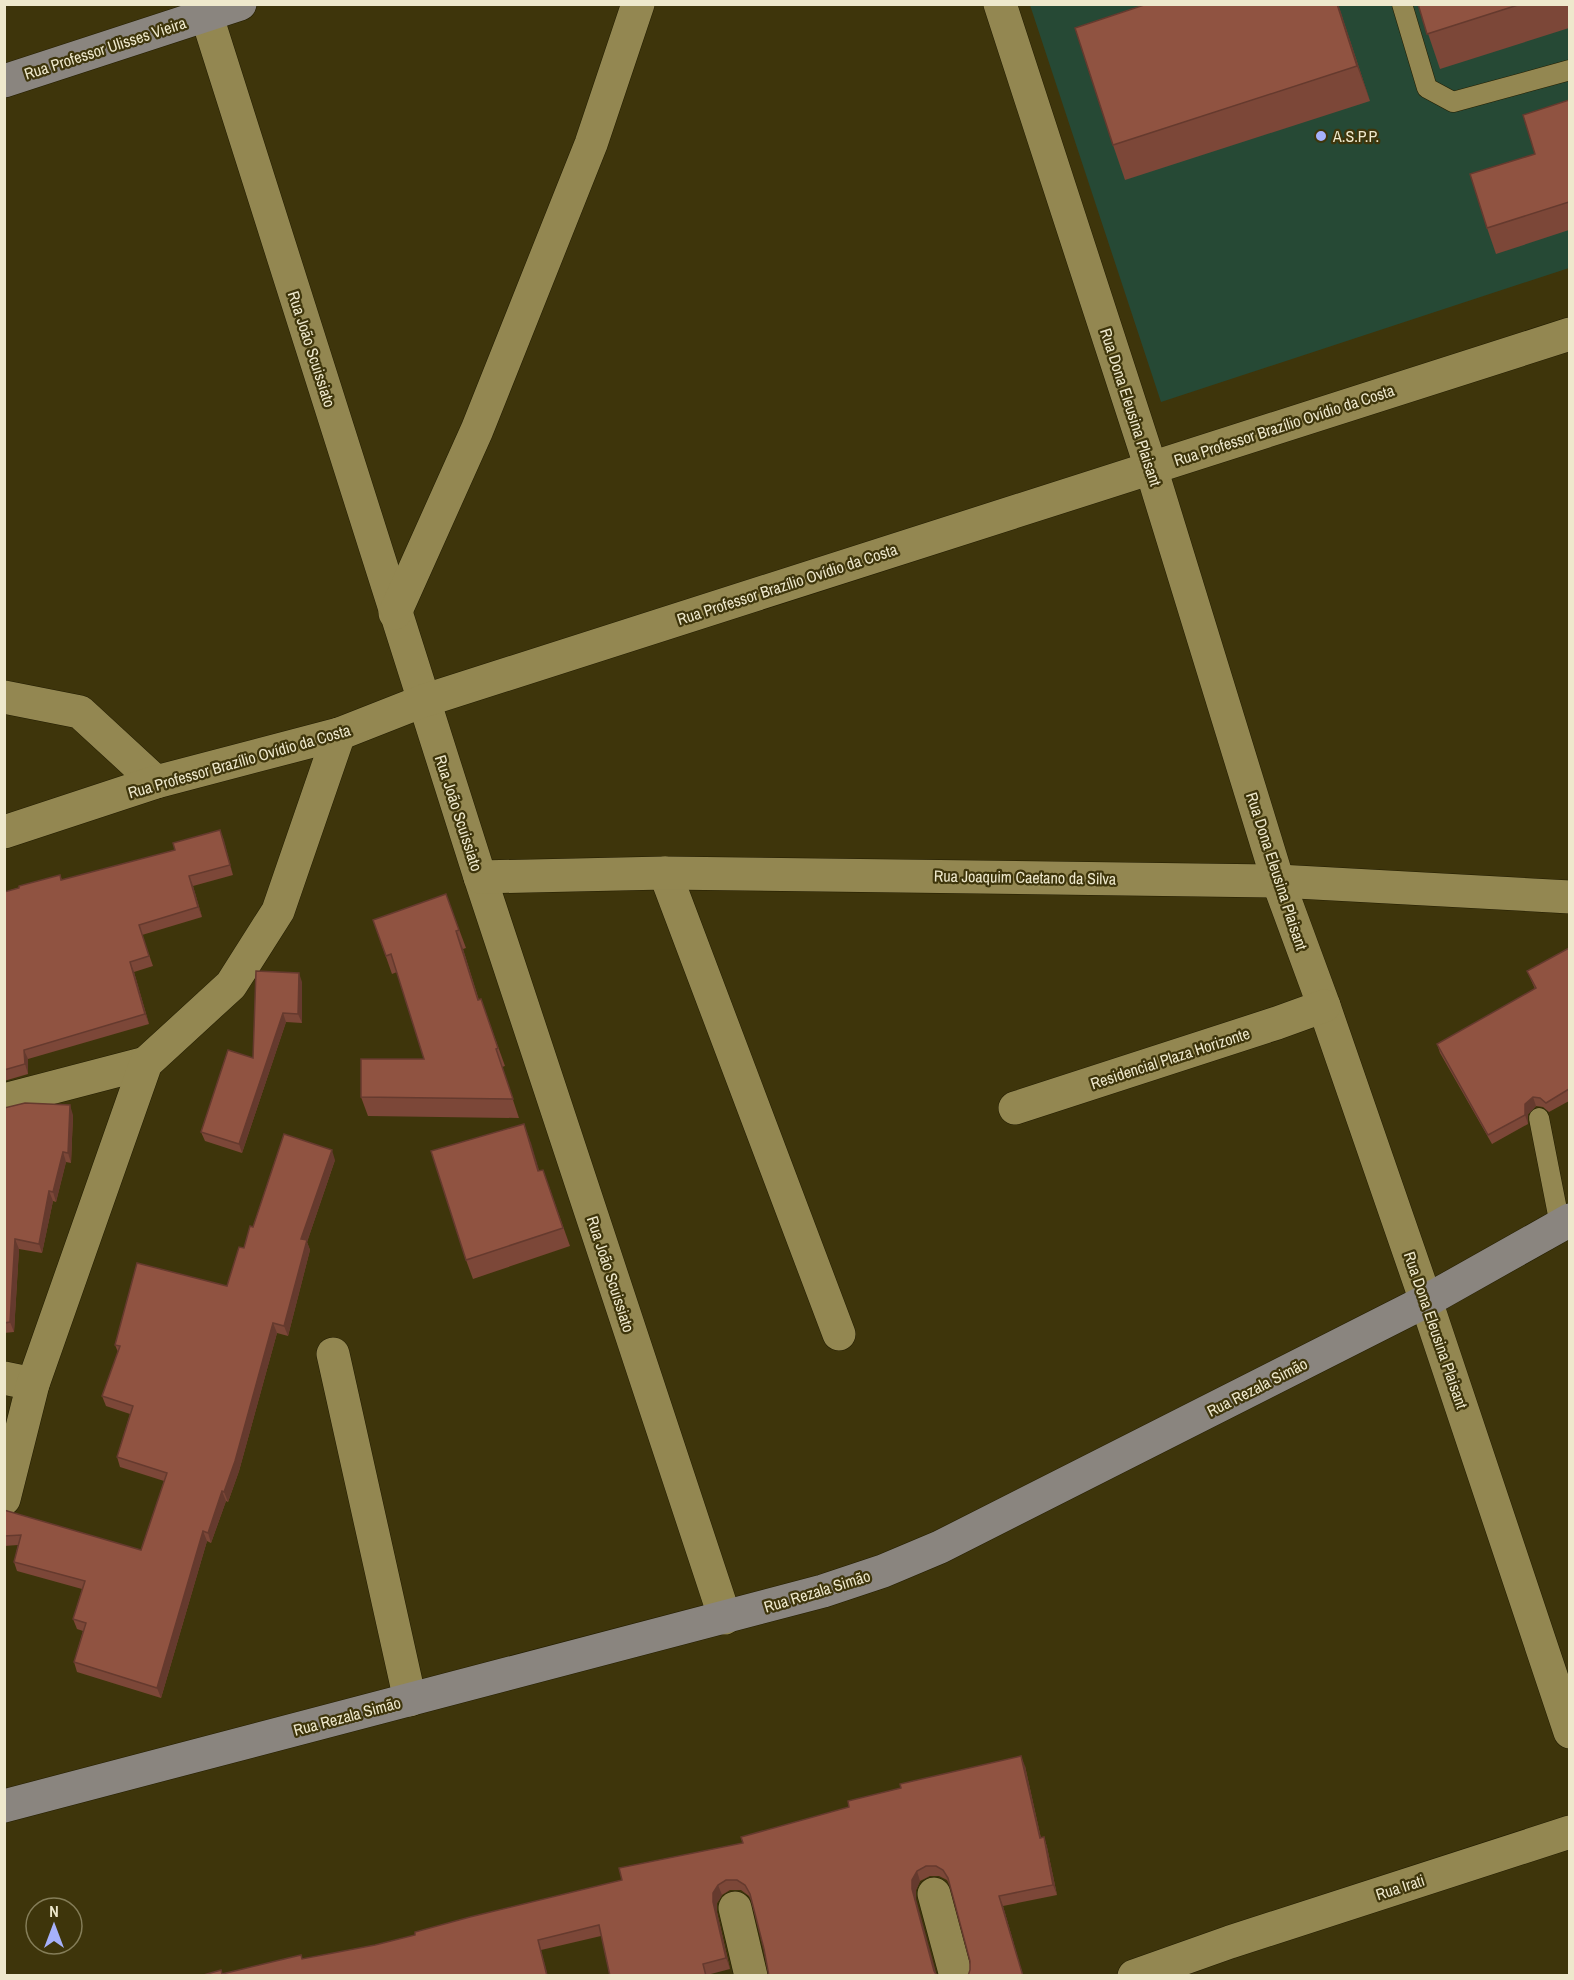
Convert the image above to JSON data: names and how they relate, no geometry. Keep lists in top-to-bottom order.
{
  "streets": {
    "main road": ["Rua Professor Ulisses Vieira", "Rua Rezala Simão"],
    "street": [
      "Rua João Scuissiato",
      "Rua Dona Eleusina Plaisant",
      "Rua Professor Brazílio Ovídio da Costa",
      "Rua Joaquim Caetano da Silva",
      "Residencial Plaza Horizonte",
      "Rua Irati"
    ]
  },
  "crossings": [
    ["Rua Professor Ulisses Vieira", "Rua João Scuissiato"],
    ["Rua João Scuissiato", "Rua Professor Brazílio Ovídio da Costa"],
    ["Rua João Scuissiato", "Rua Joaquim Caetano da Silva"],
    ["Rua João Scuissiato", "Rua Rezala Simão"],
    ["Rua Dona Eleusina Plaisant", "Rua Professor Brazílio Ovídio da Costa"],
    ["Rua Dona Eleusina Plaisant", "Rua Joaquim Caetano da Silva"],
    ["Rua Dona Eleusina Plaisant", "Residencial Plaza Horizonte"],
    ["Rua Dona Eleusina Plaisant", "Rua Rezala Simão"]
  ],
  "places": ["A.S.P.P."],
  "north": "top"
}
